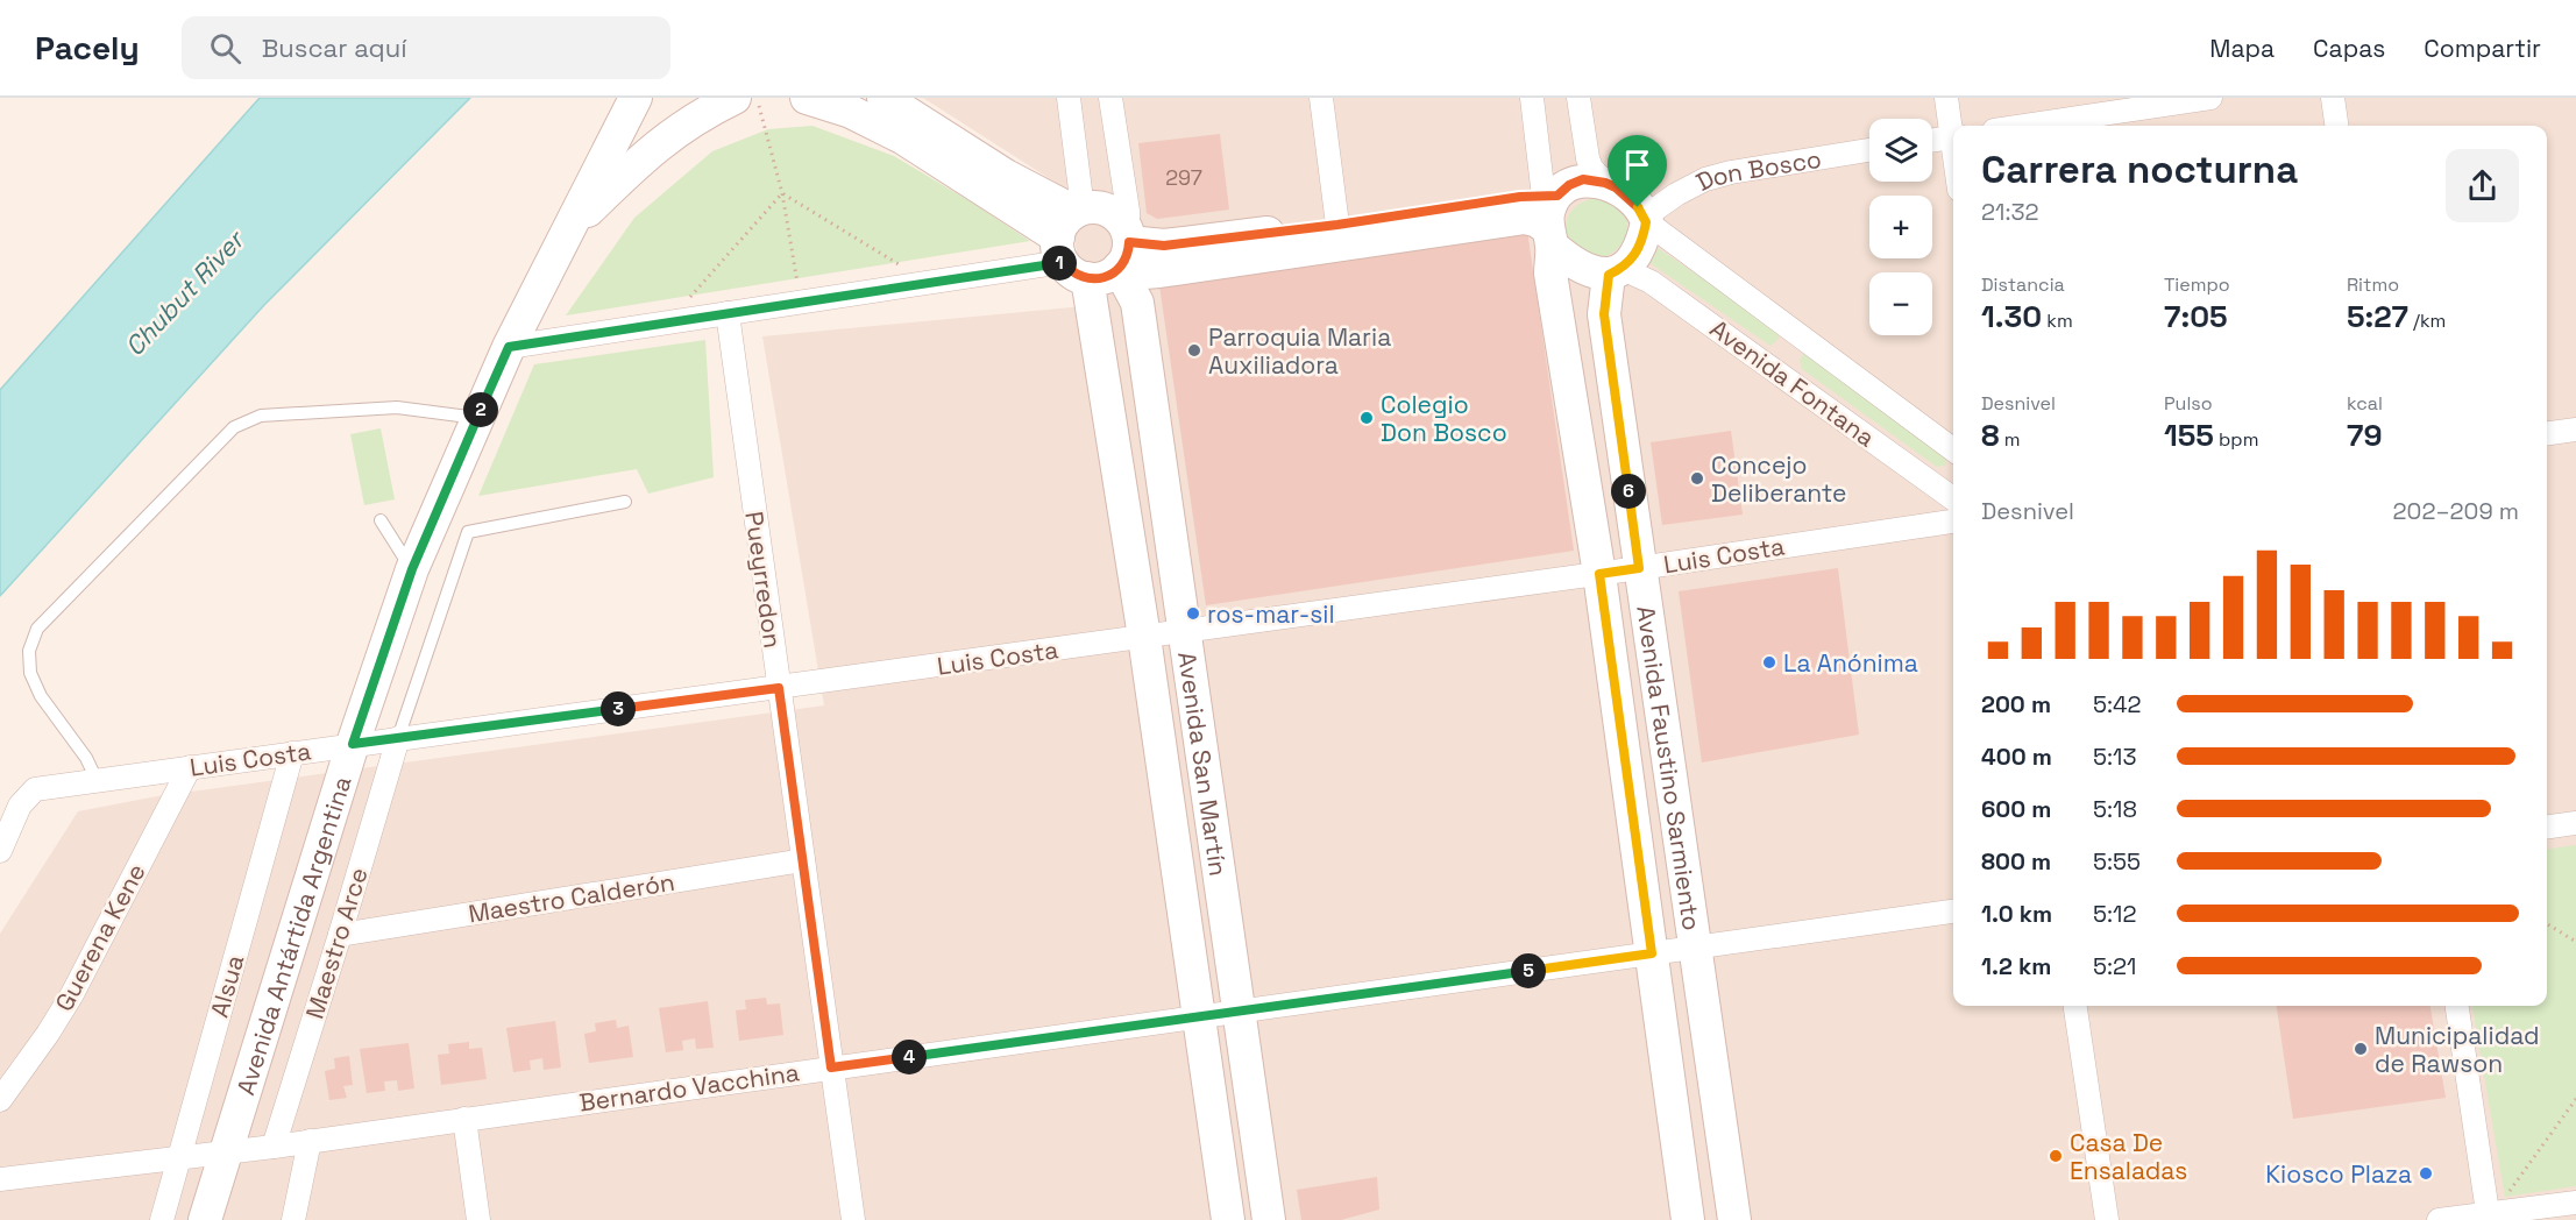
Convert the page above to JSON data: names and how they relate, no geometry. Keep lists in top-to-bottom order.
{
  "streets": {
    "main road": ["Avenida San Martín", "Avenida Faustino Sarmiento", "Avenida Antártida Argentina"],
    "street": [
      "Don Bosco",
      "Avenida Fontana",
      "Luis Costa",
      "Pueyrredon",
      "Maestro Calderón",
      "Guerena Kene",
      "Maestro Arce",
      "Alsua",
      "Bernardo Vacchina"
    ]
  },
  "crossings": [
    ["Don Bosco", "Avenida Fontana"],
    ["Don Bosco", "Avenida Faustino Sarmiento"],
    ["Avenida Fontana", "Avenida Faustino Sarmiento"],
    ["Luis Costa", "Pueyrredon"],
    ["Luis Costa", "Avenida San Martín"],
    ["Luis Costa", "Avenida Faustino Sarmiento"],
    ["Luis Costa", "Avenida Antártida Argentina"],
    ["Luis Costa", "Guerena Kene"],
    ["Luis Costa", "Maestro Arce"],
    ["Luis Costa", "Alsua"],
    ["Pueyrredon", "Maestro Calderón"],
    ["Pueyrredon", "Bernardo Vacchina"],
    ["Avenida San Martín", "Bernardo Vacchina"],
    ["Avenida Faustino Sarmiento", "Bernardo Vacchina"],
    ["Maestro Calderón", "Maestro Arce"],
    ["Avenida Antártida Argentina", "Bernardo Vacchina"],
    ["Maestro Arce", "Bernardo Vacchina"],
    ["Alsua", "Bernardo Vacchina"]
  ],
  "water": ["Chubut River"],
  "places": [
    "Parroquia Maria Auxiliadora",
    "Colegio Don Bosco",
    "Concejo Deliberante",
    "ros-mar-sil",
    "La Anónima",
    "Municipalidad de Rawson",
    "Casa De Ensaladas",
    "Kiosco Plaza"
  ],
  "house_numbers": ["297"],
  "page": {
    "header": "Pacely",
    "search": "Buscar aquí",
    "nav": ["Mapa", "Capas", "Compartir"],
    "map_buttons": ["+", "−"],
    "heading": ["Carrera nocturna", "21:32"],
    "stats": [
      ["Distancia", "1.30 km"],
      ["Tiempo", "7:05"],
      ["Ritmo", "5:27 /km"],
      ["Desnivel", "8 m"],
      ["Pulso", "155 bpm"],
      ["kcal", "79"]
    ],
    "pins": [
      "1",
      "2",
      "6",
      "3",
      "5",
      "4"
    ],
    "chart": ["Desnivel", "202–209 m"],
    "list": [
      {
        "name": "200 m",
        "note": "5:42"
      },
      {
        "name": "400 m",
        "note": "5:13"
      },
      {
        "name": "600 m",
        "note": "5:18"
      },
      {
        "name": "800 m",
        "note": "5:55"
      },
      {
        "name": "1.0 km",
        "note": "5:12"
      },
      {
        "name": "1.2 km",
        "note": "5:21"
      }
    ]
  }
}
